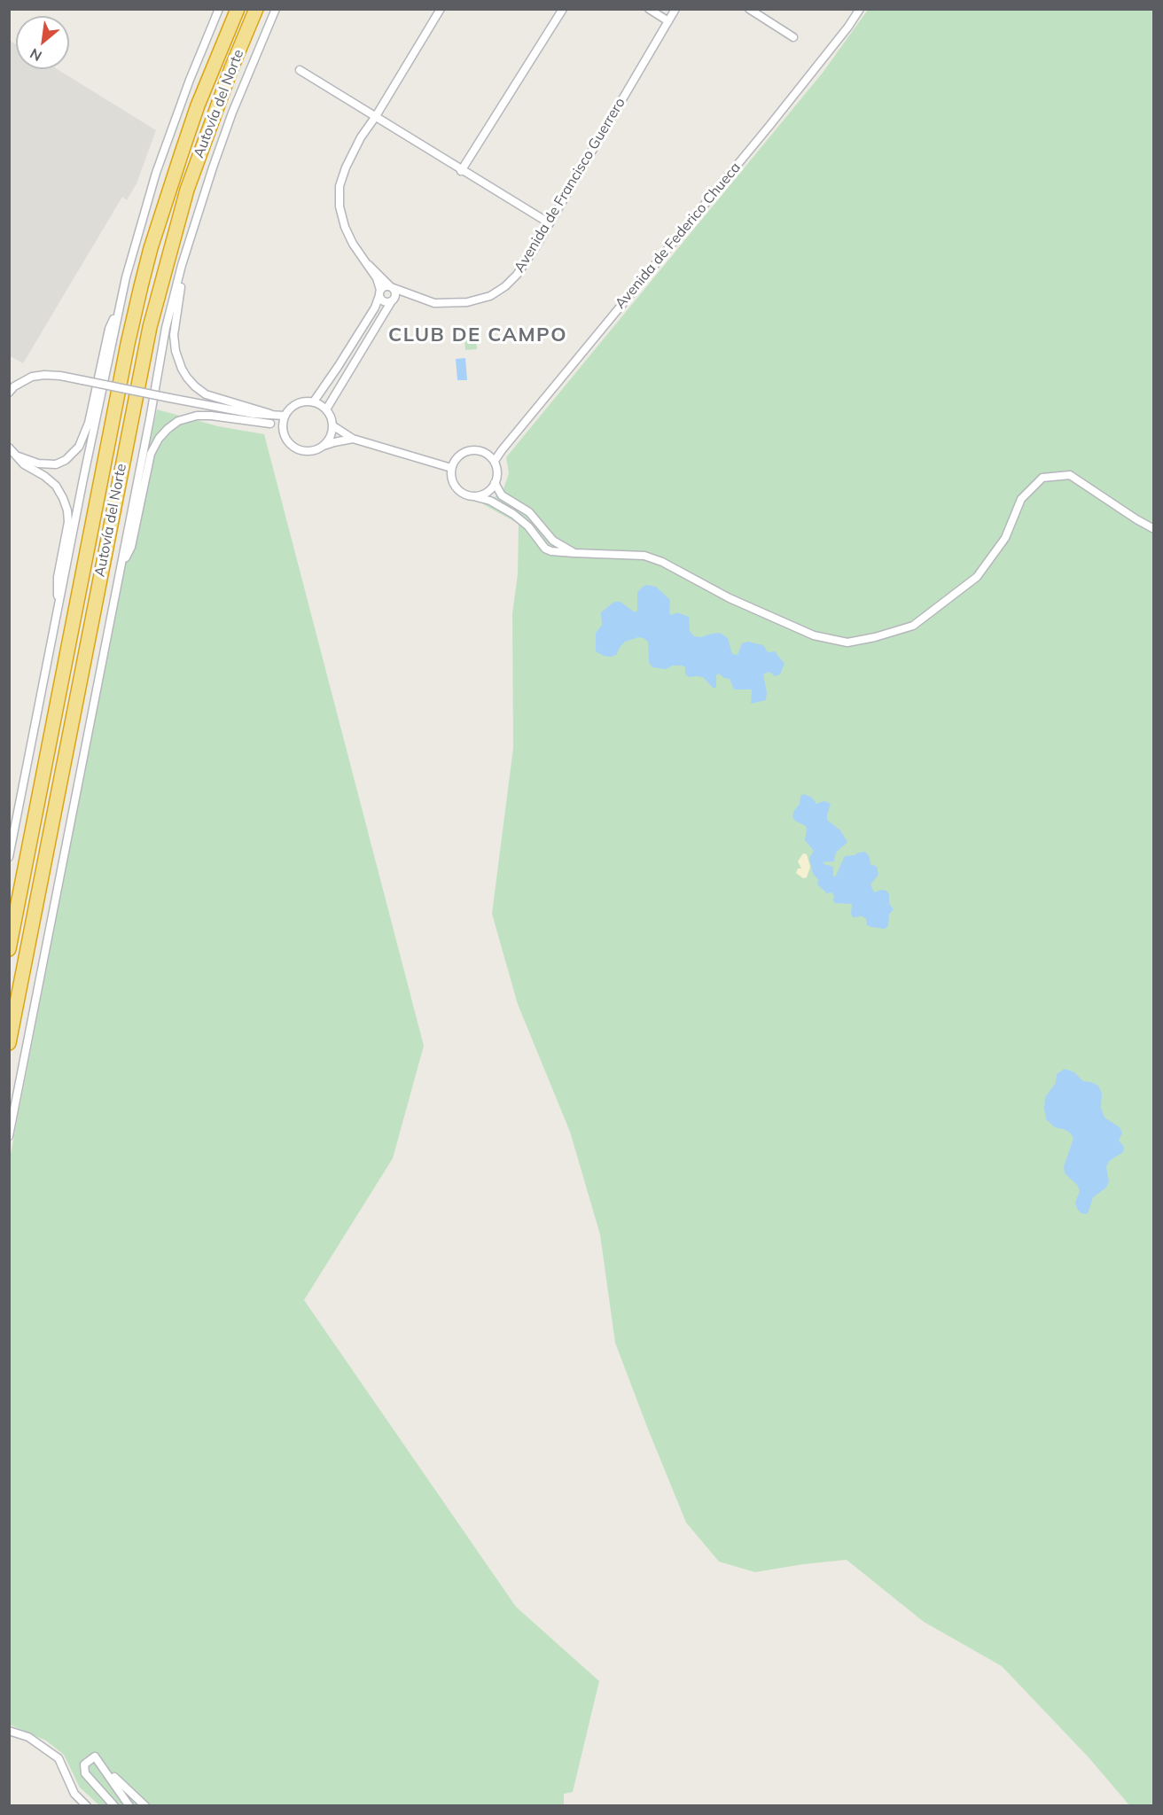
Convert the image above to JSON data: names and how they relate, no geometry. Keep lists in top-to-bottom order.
{
  "streets": {
    "highway": ["Autovía del Norte"],
    "street": ["Avenida de Francisco Guerrero", "Avenida de Federico Chueca"]
  },
  "districts": ["CLUB DE CAMPO"],
  "north": "bottom left"
}
